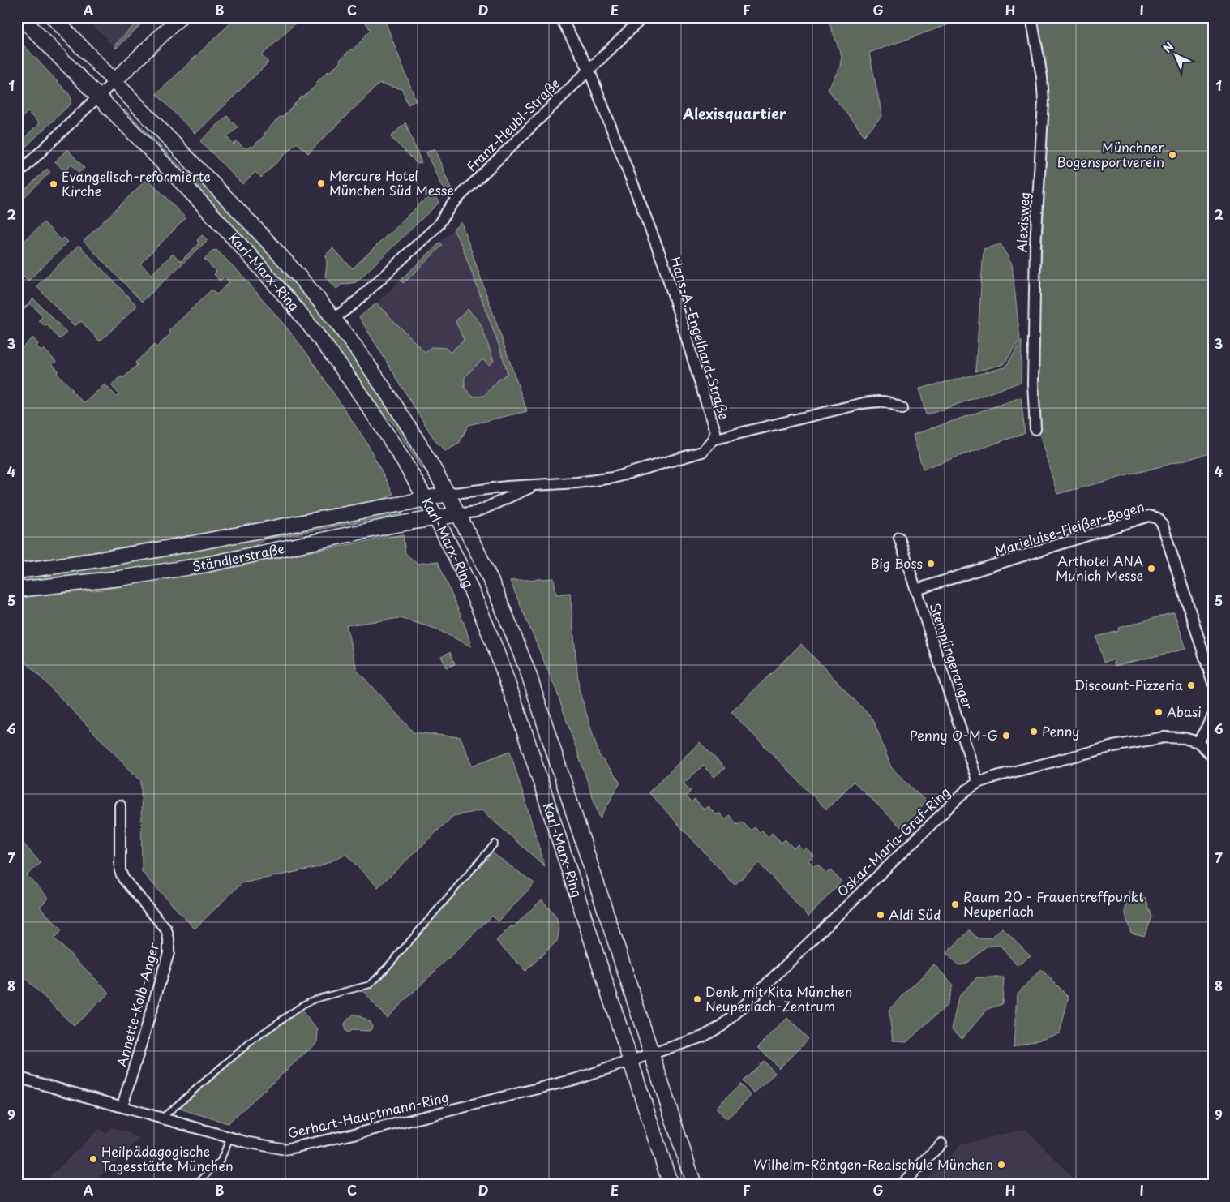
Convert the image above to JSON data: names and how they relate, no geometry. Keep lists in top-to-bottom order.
{
  "streets": {
    "main road": ["Karl-Marx-Ring", "Ständlerstraße"],
    "street": [
      "Franz-Heubl-Straße",
      "Alexisweg",
      "Hans-A.-Engelhard-Straße",
      "Marieluise-Fleißer-Bogen",
      "Stemplingeranger",
      "Oskar-Maria-Graf-Ring",
      "Annette-Kolb-Anger",
      "Gerhart-Hauptmann-Ring"
    ]
  },
  "crossings": [
    ["Franz-Heubl-Straße", "Karl-Marx-Ring"],
    ["Franz-Heubl-Straße", "Hans-A.-Engelhard-Straße"],
    ["Karl-Marx-Ring", "Hans-A.-Engelhard-Straße"],
    ["Karl-Marx-Ring", "Ständlerstraße"],
    ["Karl-Marx-Ring", "Oskar-Maria-Graf-Ring"],
    ["Karl-Marx-Ring", "Gerhart-Hauptmann-Ring"],
    ["Hans-A.-Engelhard-Straße", "Ständlerstraße"],
    ["Marieluise-Fleißer-Bogen", "Stemplingeranger"],
    ["Stemplingeranger", "Oskar-Maria-Graf-Ring"],
    ["Oskar-Maria-Graf-Ring", "Gerhart-Hauptmann-Ring"],
    ["Annette-Kolb-Anger", "Gerhart-Hauptmann-Ring"]
  ],
  "districts": ["Alexisquartier"],
  "places": [
    "Münchner Bogensportverein",
    "Mercure Hotel München Süd Messe",
    "Evangelisch-reformierte Kirche",
    "Big Boss",
    "Arthotel ANA Munich Messe",
    "Discount-Pizzeria",
    "Abasi",
    "Penny",
    "Penny O-M-G",
    "Raum 20 - Frauentreffpunkt Neuperlach",
    "Aldi Süd",
    "Denk mit Kita München Neuperlach-Zentrum",
    "Heilpädagogische Tagesstätte München",
    "Wilhelm-Röntgen-Realschule München"
  ],
  "north": "top left",
  "grid": {
    "columns": [
      "A",
      "B",
      "C",
      "D",
      "E",
      "F",
      "G",
      "H",
      "I"
    ],
    "rows": [
      "1",
      "2",
      "3",
      "4",
      "5",
      "6",
      "7",
      "8",
      "9"
    ]
  }
}
